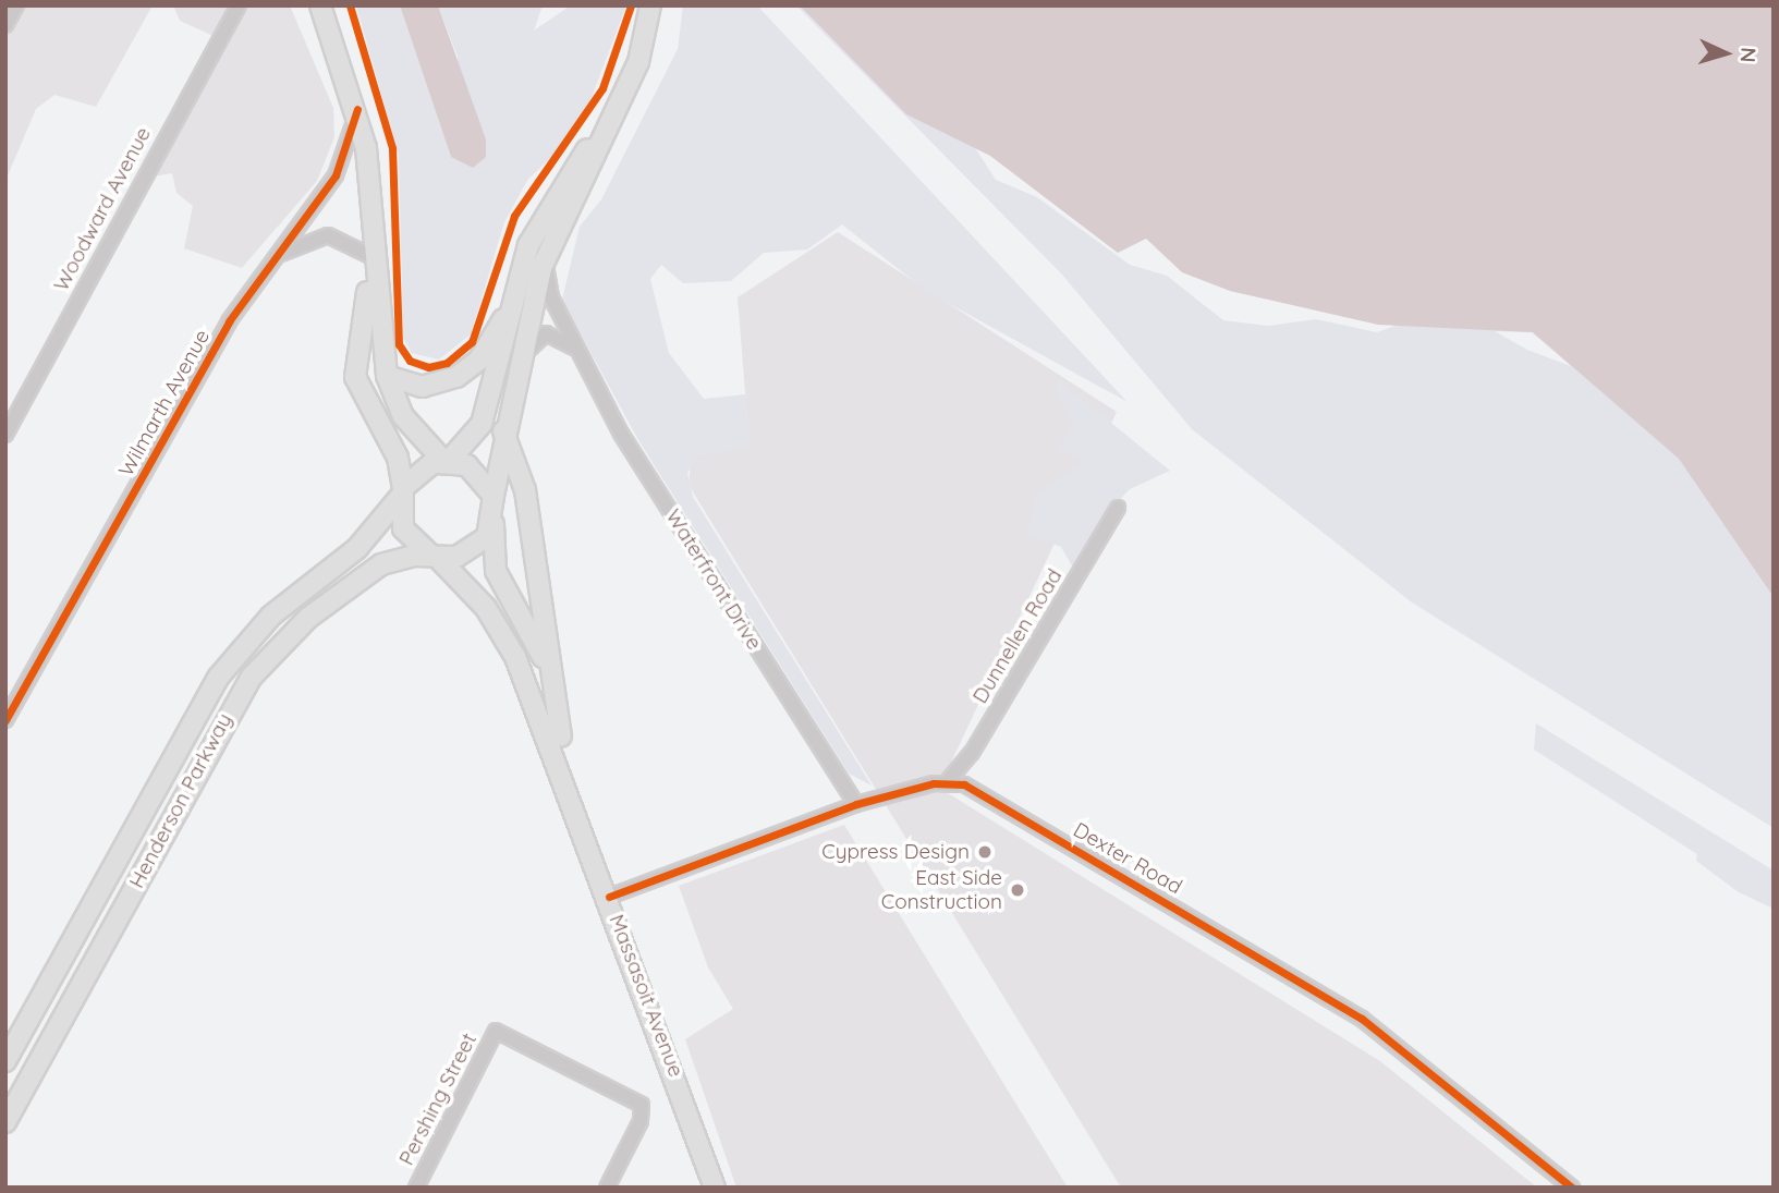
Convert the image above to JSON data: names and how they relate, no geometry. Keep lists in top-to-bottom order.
{
  "streets": {
    "main road": ["Henderson Parkway", "Massasoit Avenue"],
    "street": [
      "Woodward Avenue",
      "Wilmarth Avenue",
      "Waterfront Drive",
      "Dunnellen Road",
      "Dexter Road",
      "Pershing Street"
    ]
  },
  "crossings": [
    ["Waterfront Drive", "Henderson Parkway"],
    ["Dunnellen Road", "Dexter Road"],
    ["Henderson Parkway", "Massasoit Avenue"]
  ],
  "places": ["Cypress Design", "East Side Construction"],
  "north": "right"
}
